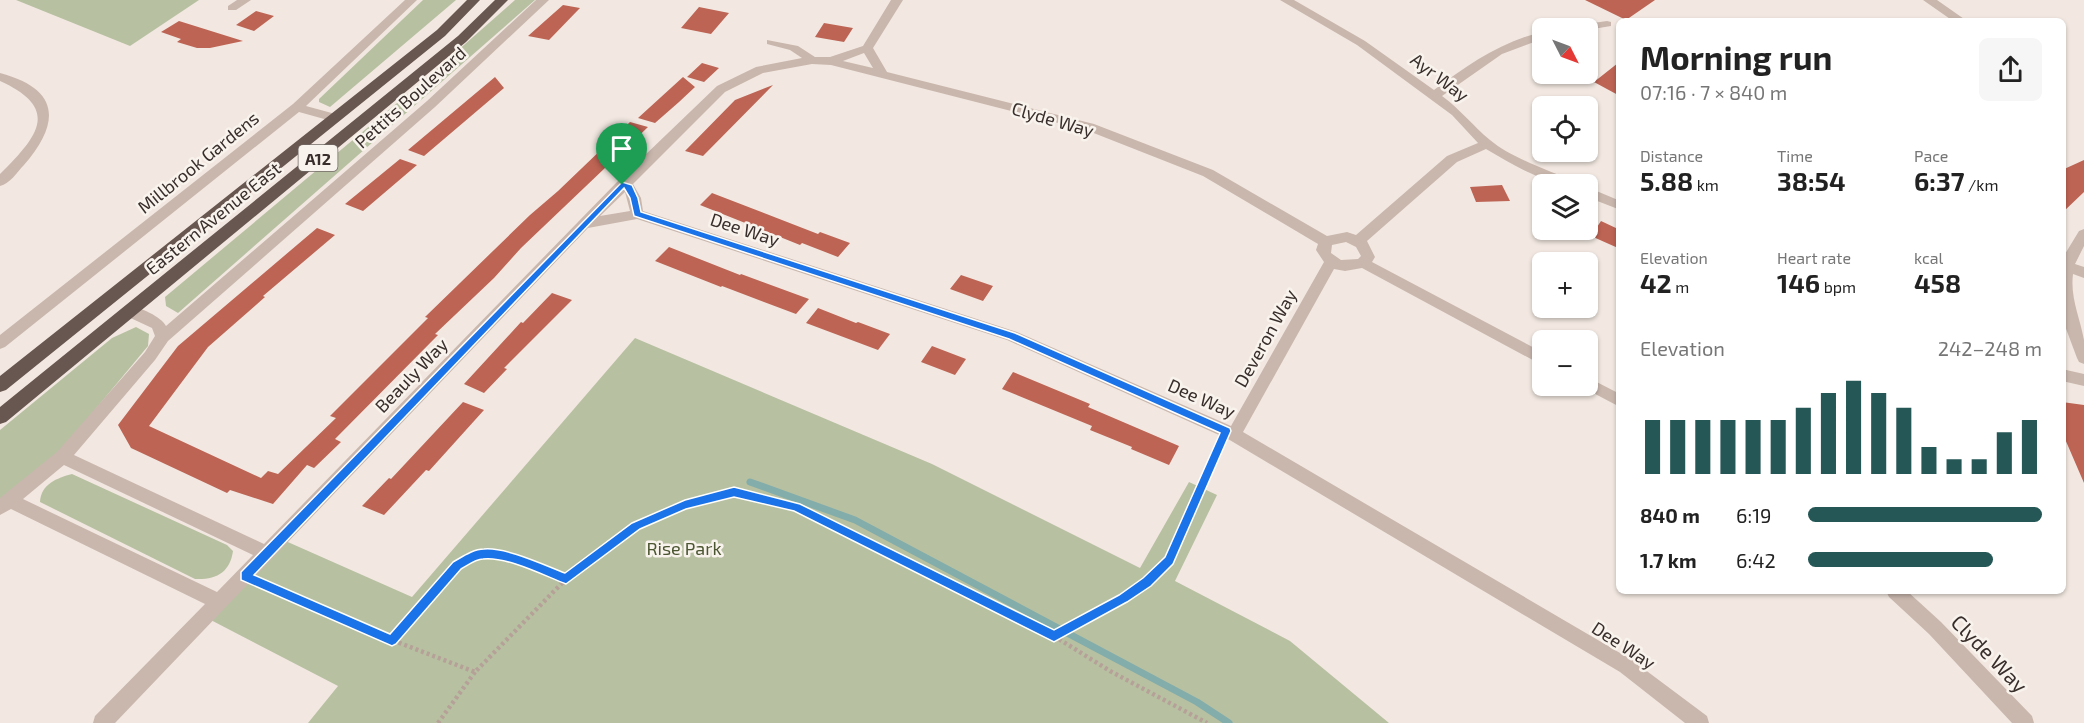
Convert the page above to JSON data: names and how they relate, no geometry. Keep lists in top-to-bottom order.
{
  "streets": {
    "highway": ["A12", "Eastern Avenue East"],
    "street": [
      "Ayr Way",
      "Pettits Boulevard",
      "Clyde Way",
      "Millbrook Gardens",
      "Dee Way",
      "Deveron Way",
      "Beauly Way"
    ]
  },
  "crossings": [
    ["Clyde Way", "Deveron Way"],
    ["Clyde Way", "Beauly Way"],
    ["Dee Way", "Deveron Way"]
  ],
  "parks": ["Rise Park"],
  "north": "bottom right",
  "page": {
    "map_buttons": ["+", "−"],
    "heading": ["Morning run", "07:16 · 7 × 840 m"],
    "stats": [
      ["Distance", "5.88 km"],
      ["Time", "38:54"],
      ["Pace", "6:37 /km"],
      ["Elevation", "42 m"],
      ["Heart rate", "146 bpm"],
      ["kcal", "458"]
    ],
    "chart": ["Elevation", "242–248 m"],
    "list": [
      {
        "name": "840 m",
        "note": "6:19"
      },
      {
        "name": "1.7 km",
        "note": "6:42"
      }
    ]
  }
}
